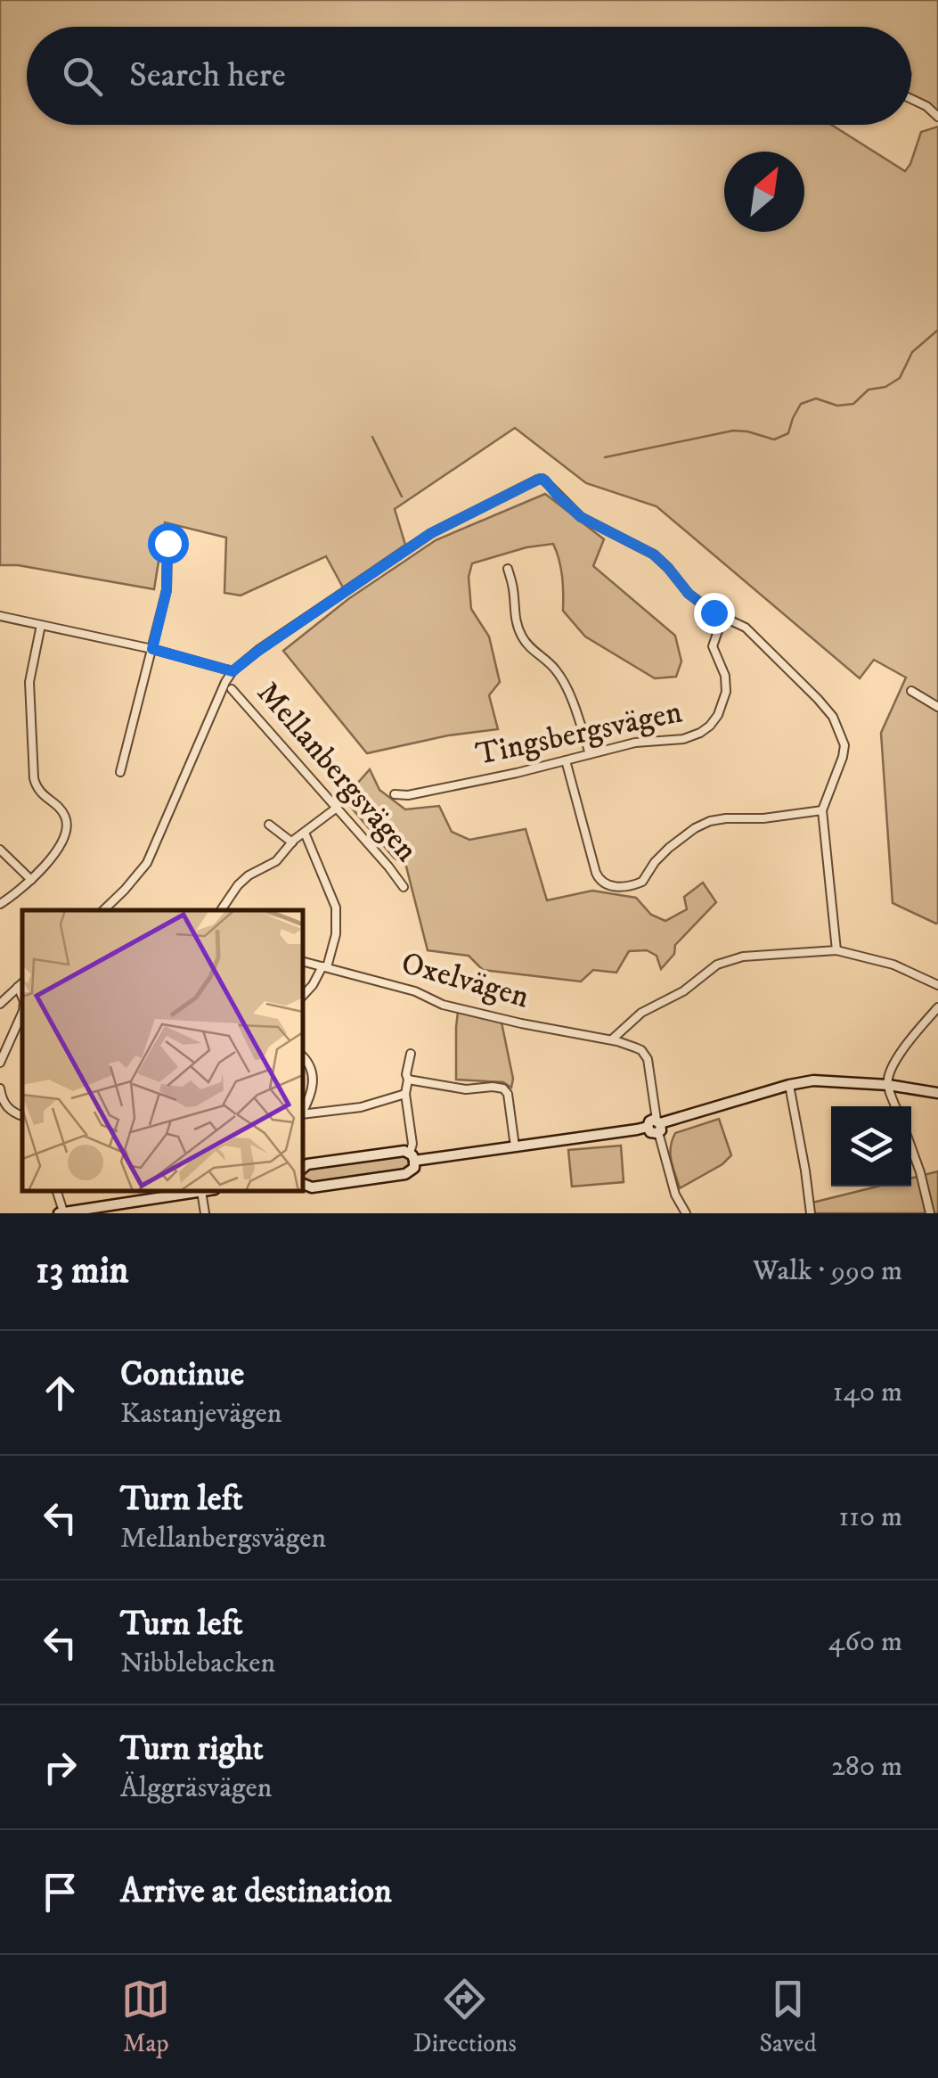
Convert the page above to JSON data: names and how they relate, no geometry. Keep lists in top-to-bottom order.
{
  "streets": {
    "street": ["Tingsbergsvägen", "Mellanbergsvägen", "Oxelvägen"]
  },
  "north": "top right",
  "page": {
    "search": "Search here",
    "heading": ["13 min", "Walk · 990 m"],
    "list": [
      ["Continue", "Kastanjevägen", "140 m"],
      ["Turn left", "Mellanbergsvägen", "110 m"],
      ["Turn left", "Nibblebacken", "460 m"],
      ["Turn right", "Älggräsvägen", "280 m"],
      "Arrive at destination"
    ],
    "nav": ["Map", "Directions", "Saved"]
  }
}
